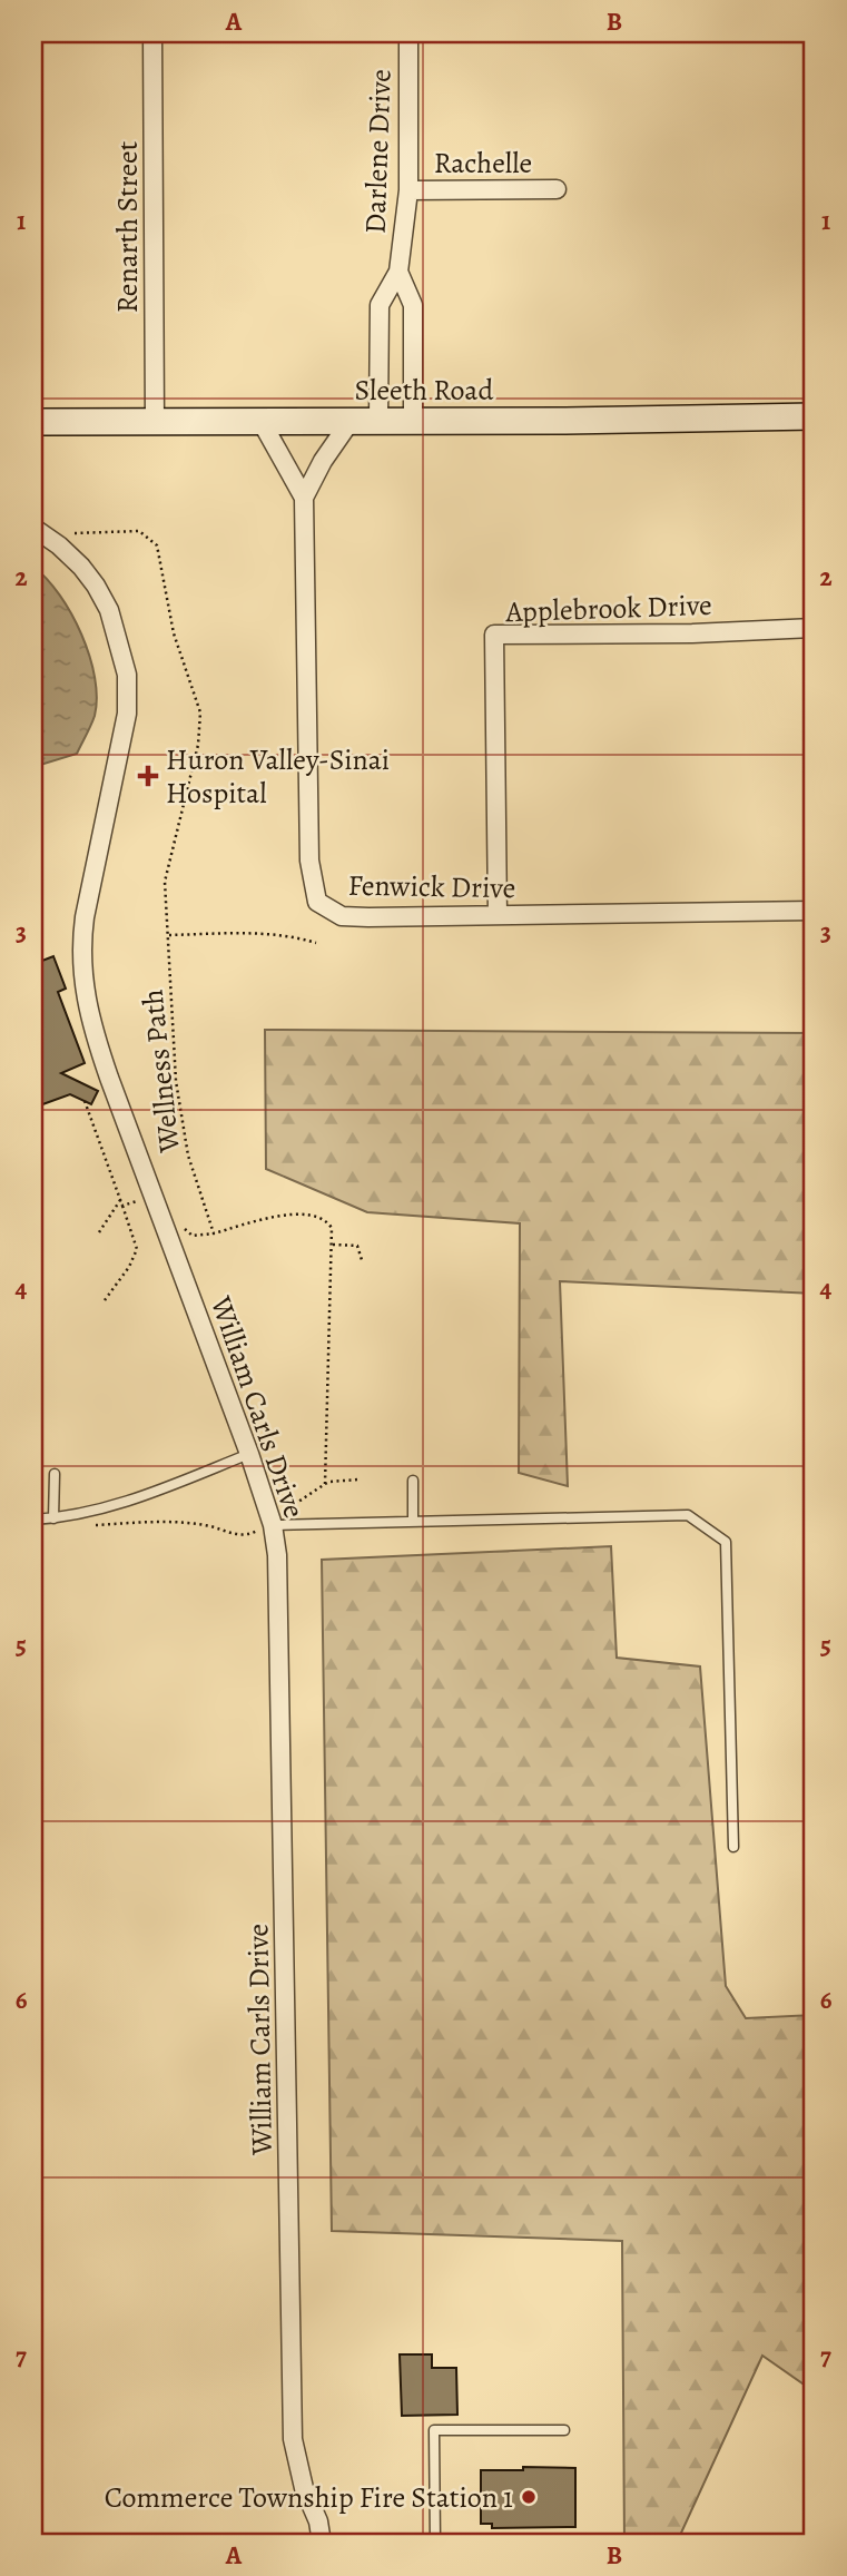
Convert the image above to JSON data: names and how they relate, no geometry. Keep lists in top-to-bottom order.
{
  "streets": {
    "street": [
      "Darlene Drive",
      "Rachelle",
      "Renarth Street",
      "Sleeth Road",
      "Applebrook Drive",
      "Fenwick Drive",
      "William Carls Drive"
    ],
    "path": ["Wellness Path"]
  },
  "crossings": [
    ["Darlene Drive", "Rachelle"],
    ["Darlene Drive", "Sleeth Road"],
    ["Renarth Street", "Sleeth Road"],
    ["Sleeth Road", "Fenwick Drive"],
    ["Applebrook Drive", "Fenwick Drive"]
  ],
  "places": {
    "health": ["Huron Valley-Sinai Hospital"],
    "other": ["Commerce Township Fire Station 1"]
  },
  "grid": {
    "columns": ["A", "B"],
    "rows": [
      "1",
      "2",
      "3",
      "4",
      "5",
      "6",
      "7"
    ]
  }
}
